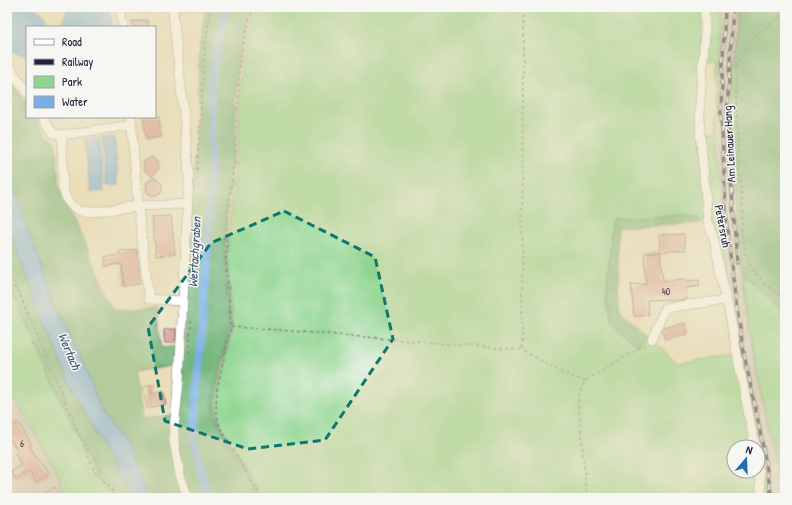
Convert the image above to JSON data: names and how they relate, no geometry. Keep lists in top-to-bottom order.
{
  "streets": {
    "lane": ["Petersruh"],
    "path": ["Am Leinauer Hang"]
  },
  "water": ["Wertachgraben", "Wertach"],
  "house_numbers": ["40", "6"],
  "legend": [
    "Road",
    "Railway",
    "Park",
    "Water"
  ],
  "north": "top"
}
